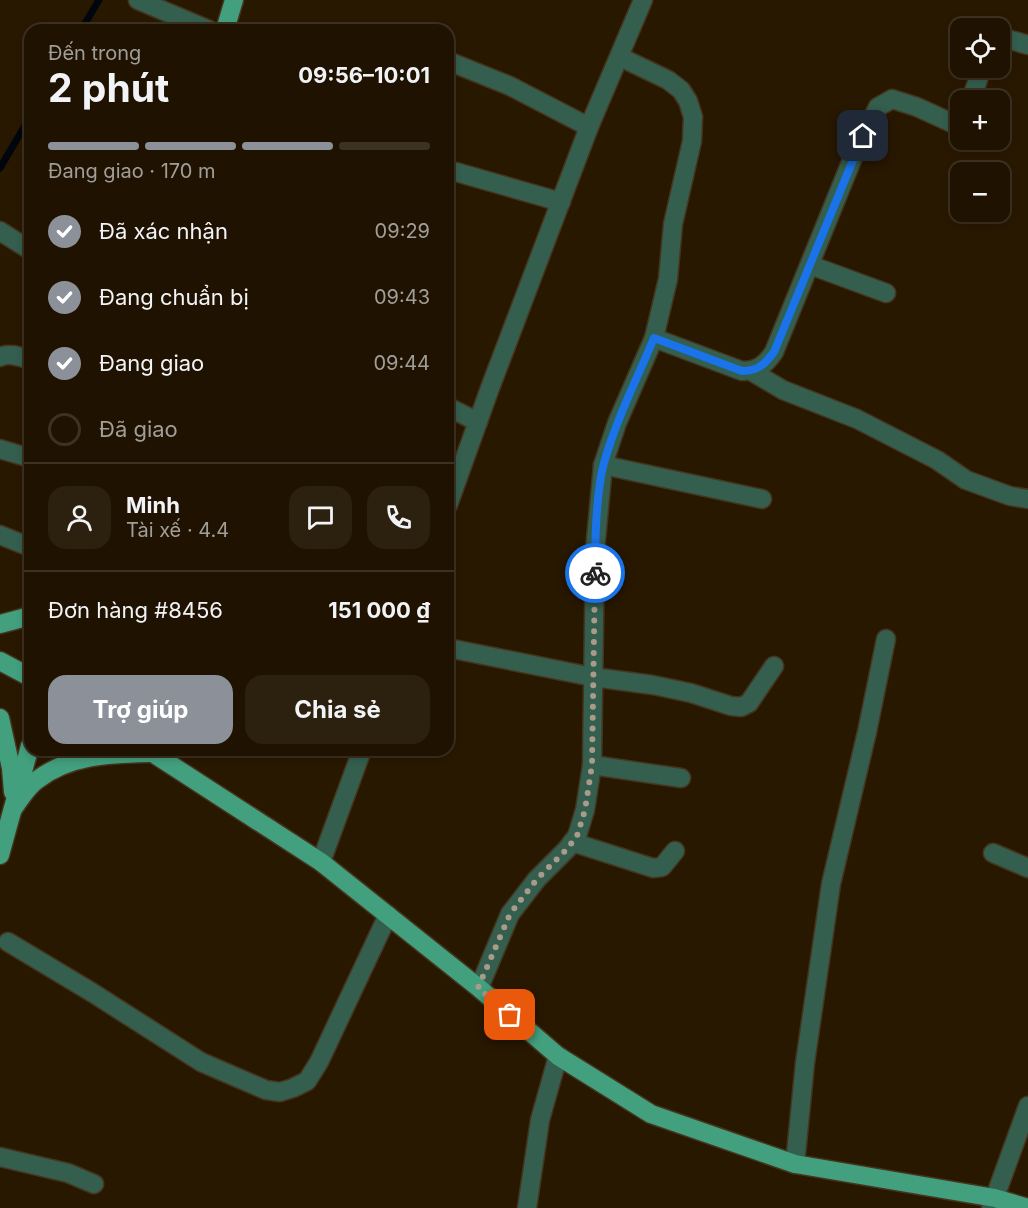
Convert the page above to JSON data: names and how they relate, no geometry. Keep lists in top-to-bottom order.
{
  "page": {
    "map_buttons": ["+", "−"],
    "heading": ["2 phút", "Đến trong", "09:56–10:01"],
    "panel": [
      "Minh",
      "Tài xế · 4.4",
      "Đơn hàng #8456",
      "151 000 ₫"
    ],
    "bar": "Đang giao · 170 m",
    "list": [
      ["Đã xác nhận", "09:29"],
      ["Đang chuẩn bị", "09:43"],
      ["Đang giao", "09:44"],
      "Đã giao"
    ],
    "buttons": ["Trợ giúp", "Chia sẻ"]
  }
}
